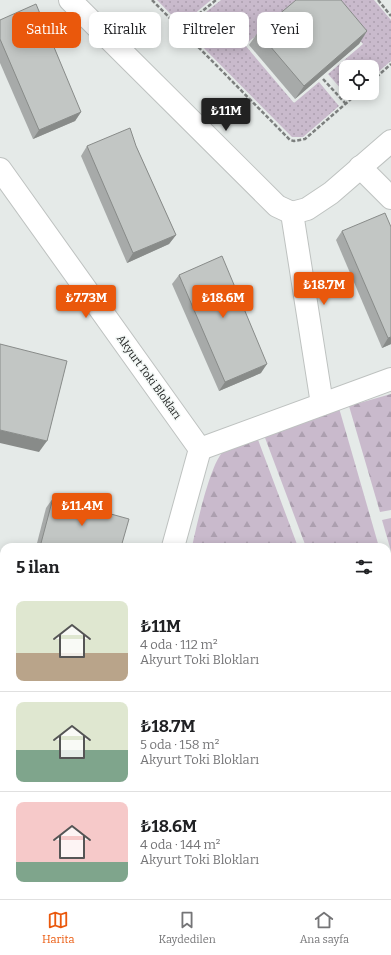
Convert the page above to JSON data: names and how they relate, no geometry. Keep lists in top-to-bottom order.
{
  "streets": {
    "street": ["Akyurt Toki Blokları"]
  },
  "page": {
    "chip": [
      "Satılık",
      "Kiralık",
      "Filtreler",
      "Yeni"
    ],
    "price": [
      "₺11M",
      "₺18.7M",
      "₺7.73M",
      "₺18.6M",
      "₺11.4M"
    ],
    "heading": "5 ilan",
    "list": [
      {
        "name": "₺11M",
        "note": "4 oda · 112 m² · Akyurt Toki Blokları"
      },
      {
        "name": "₺18.7M",
        "note": "5 oda · 158 m² · Akyurt Toki Blokları"
      },
      {
        "name": "₺18.6M",
        "note": "4 oda · 144 m² · Akyurt Toki Blokları"
      }
    ],
    "tabs": ["Harita", "Kaydedilen", "Ana sayfa"]
  }
}
